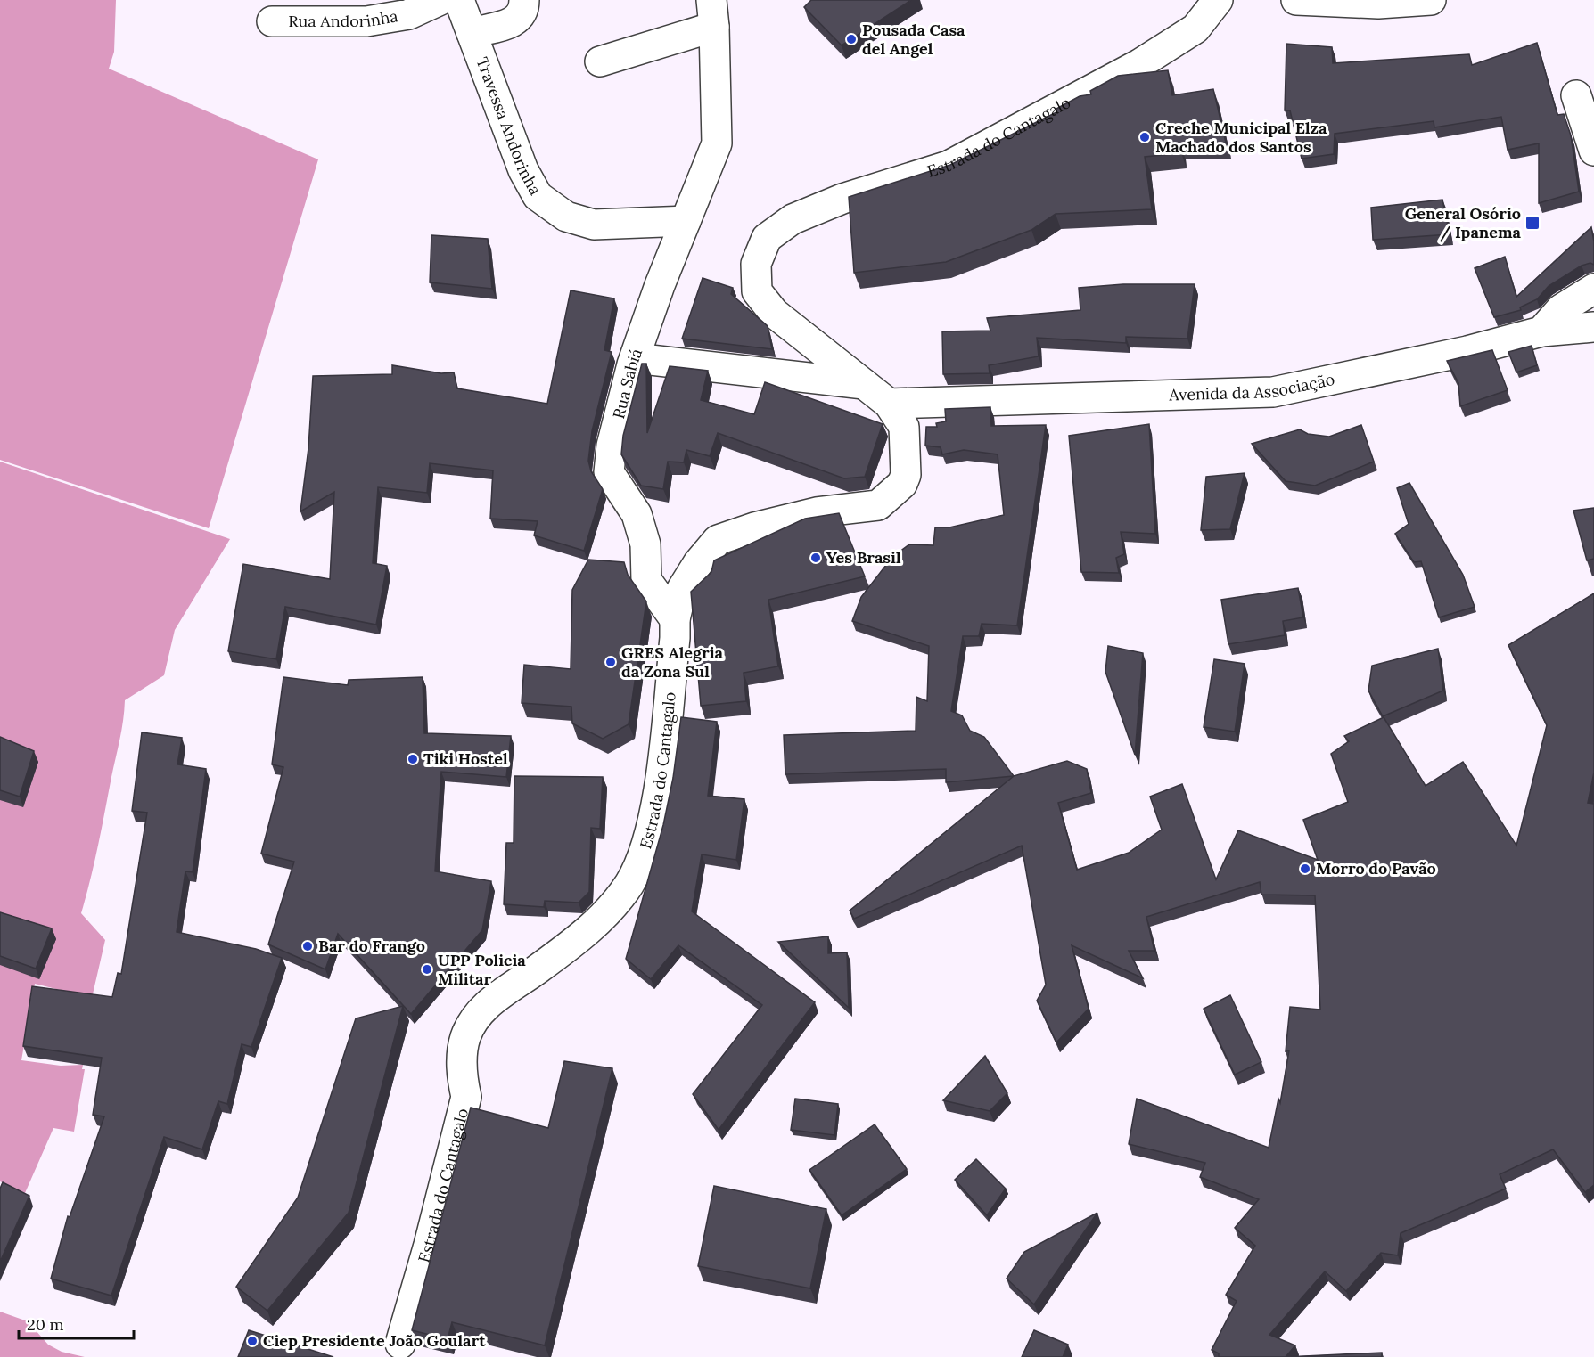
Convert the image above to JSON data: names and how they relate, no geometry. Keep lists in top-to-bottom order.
{
  "streets": {
    "street": [
      "Rua Andorinha",
      "Travessa Andorinha",
      "Estrada do Cantagalo",
      "Rua Sabiá",
      "Avenida da Associação"
    ]
  },
  "crossings": [
    ["Travessa Andorinha", "Rua Sabiá"],
    ["Estrada do Cantagalo", "Rua Sabiá"],
    ["Estrada do Cantagalo", "Avenida da Associação"]
  ],
  "places": {
    "other": [
      "Pousada Casa del Angel",
      "Creche Municipal Elza Machado dos Santos",
      "Yes Brasil",
      "GRES Alegria da Zona Sul",
      "Tiki Hostel",
      "Morro do Pavão",
      "Bar do Frango",
      "UPP Policia Militar",
      "Ciep Presidente João Goulart"
    ],
    "transit": ["General Osório / Ipanema"]
  },
  "scale_bar": "20 m"
}
